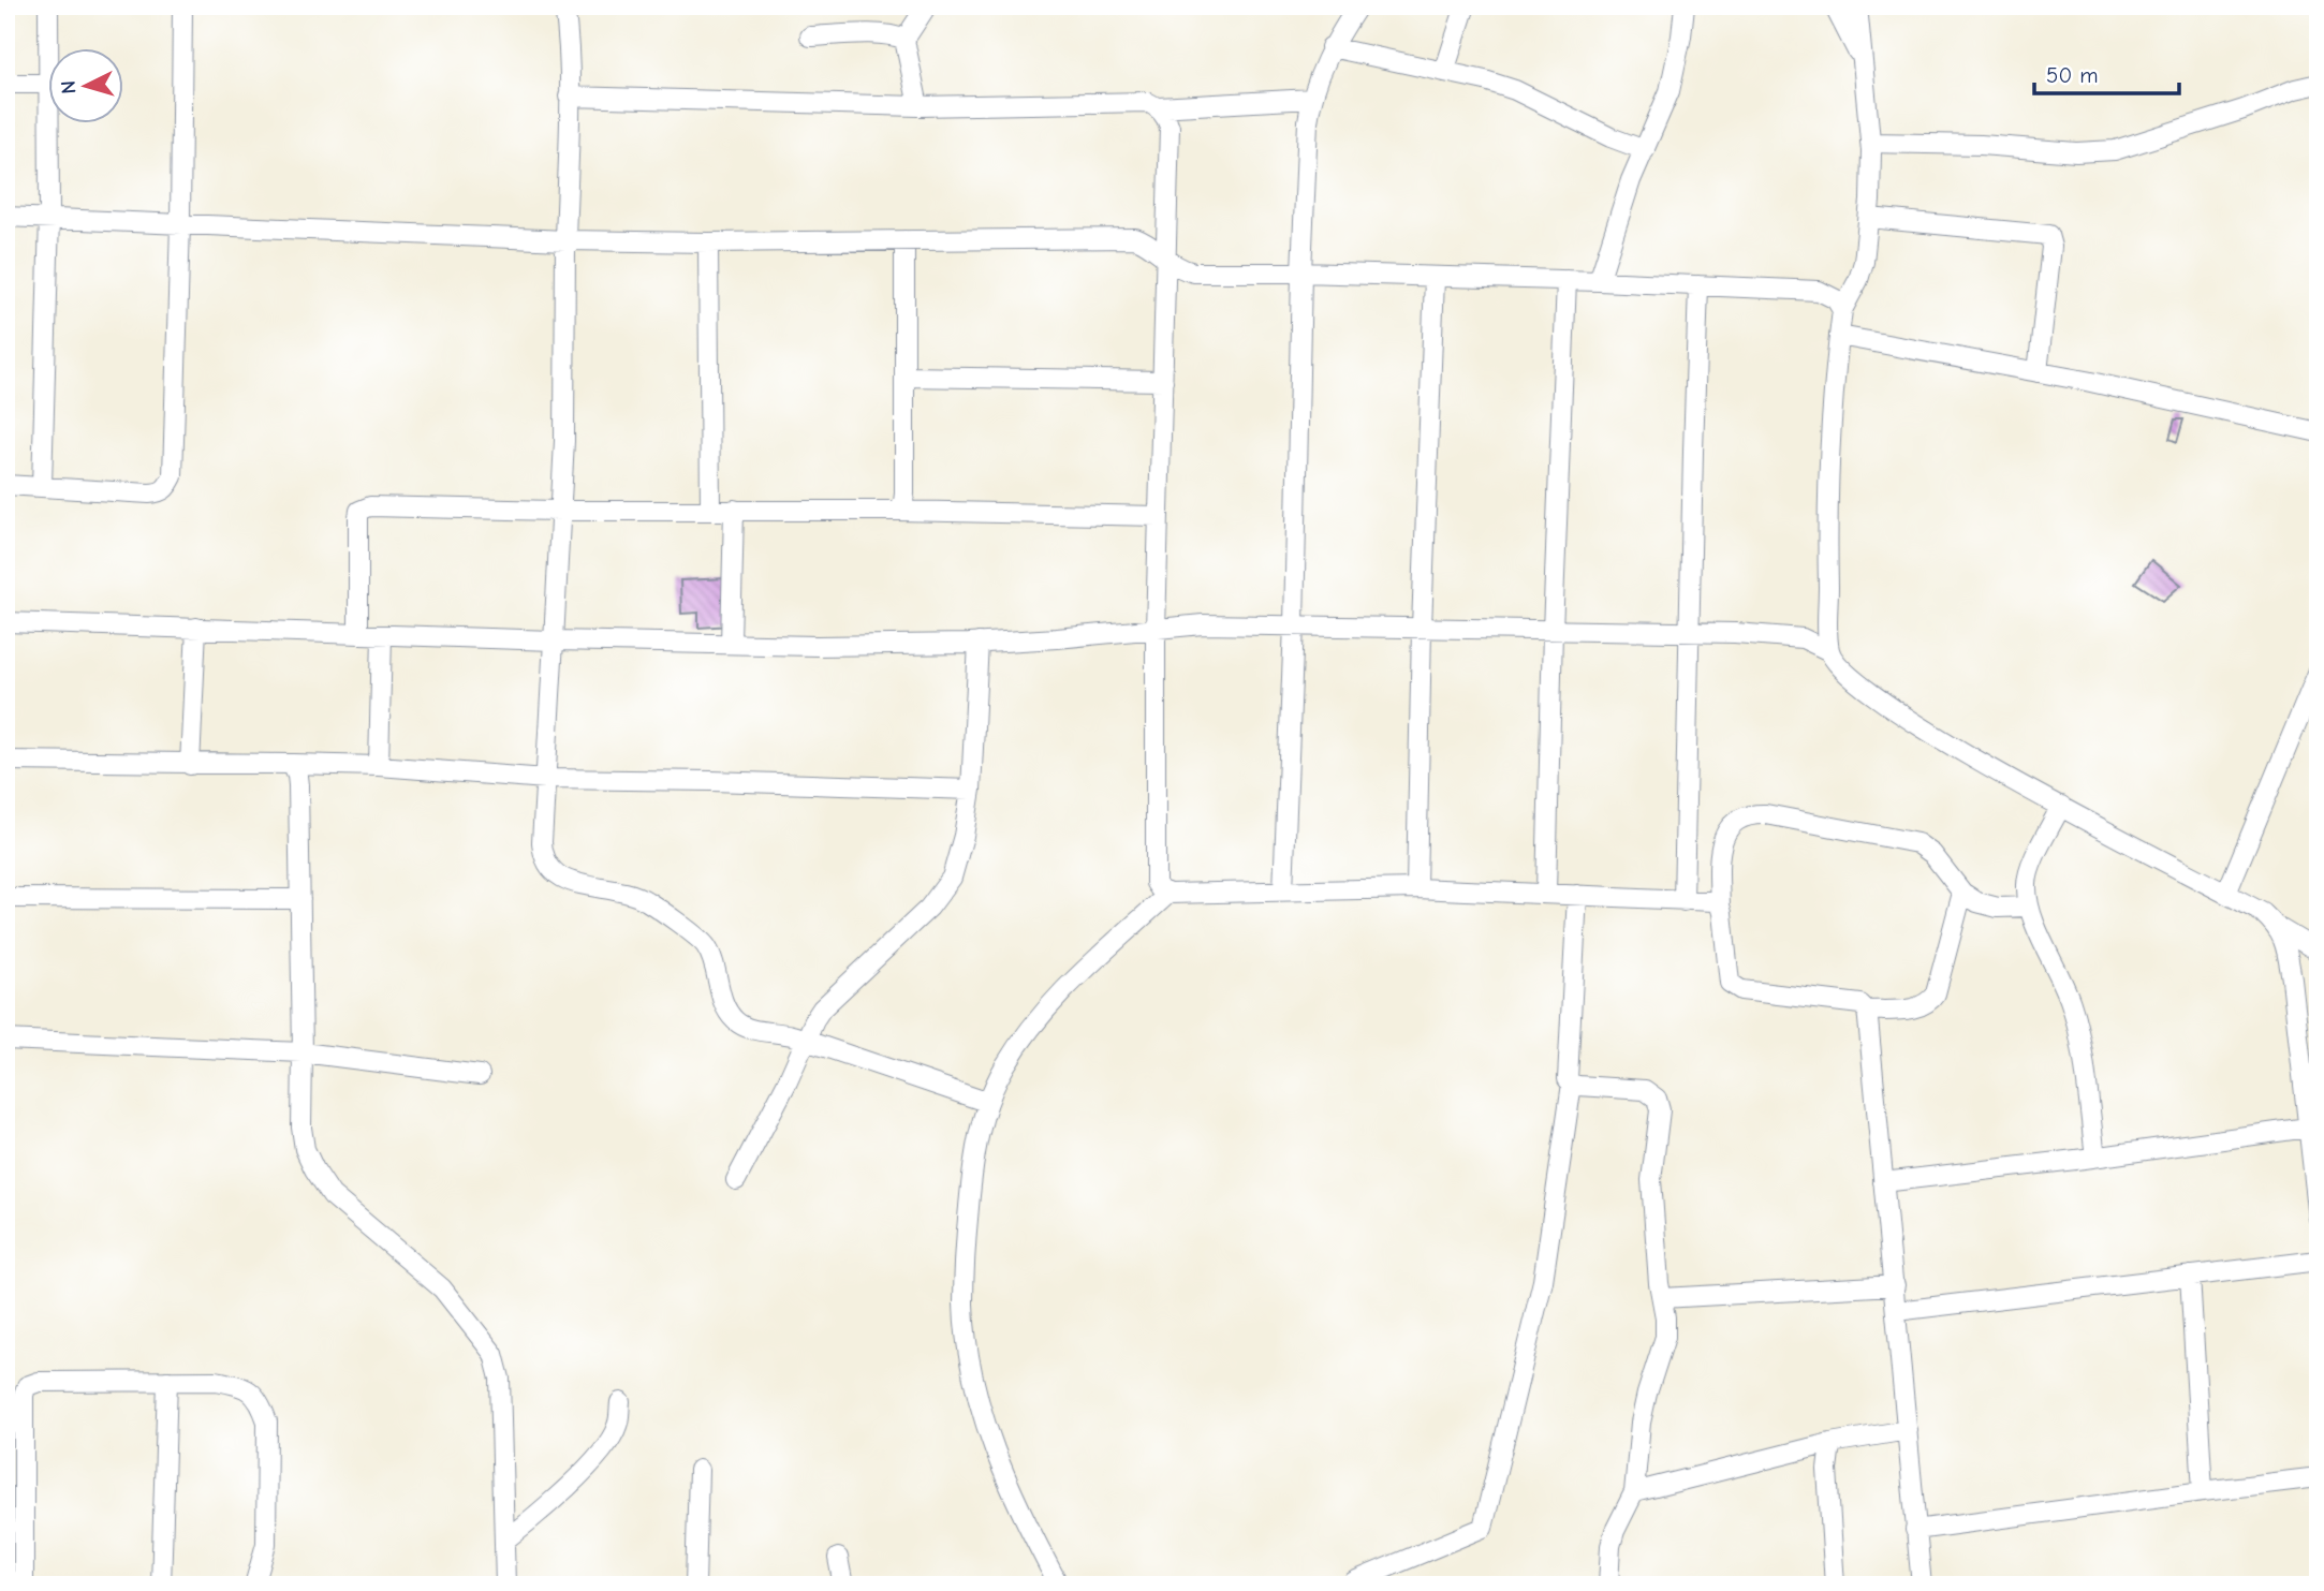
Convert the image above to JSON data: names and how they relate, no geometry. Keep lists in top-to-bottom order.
{
  "scale_bar": "50 m",
  "north": "left"
}
